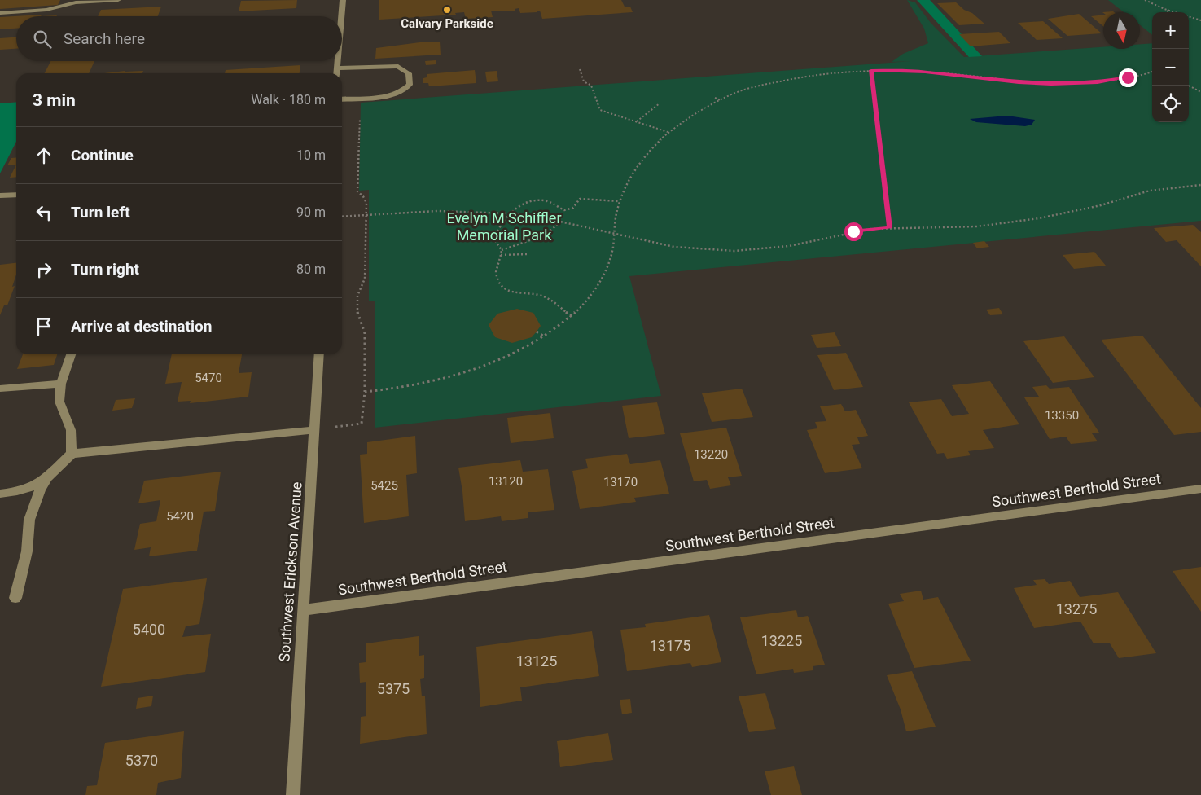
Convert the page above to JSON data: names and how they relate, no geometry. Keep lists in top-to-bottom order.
{
  "streets": {
    "street": ["Southwest Berthold Street", "Southwest Erickson Avenue"]
  },
  "crossings": [
    ["Southwest Berthold Street", "Southwest Erickson Avenue"]
  ],
  "parks": ["Evelyn M Schiffler Memorial Park"],
  "places": ["Calvary Parkside"],
  "house_numbers": [
    "5470",
    "13350",
    "13220",
    "13120",
    "13170",
    "5425",
    "5420",
    "13275",
    "5400",
    "13225",
    "13175",
    "13125",
    "5375",
    "5370"
  ],
  "north": "bottom",
  "page": {
    "map_buttons": ["+", "−"],
    "search": "Search here",
    "heading": ["3 min", "Walk · 180 m"],
    "list": [
      ["Continue", "10 m"],
      ["Turn left", "90 m"],
      ["Turn right", "80 m"],
      "Arrive at destination"
    ]
  }
}
